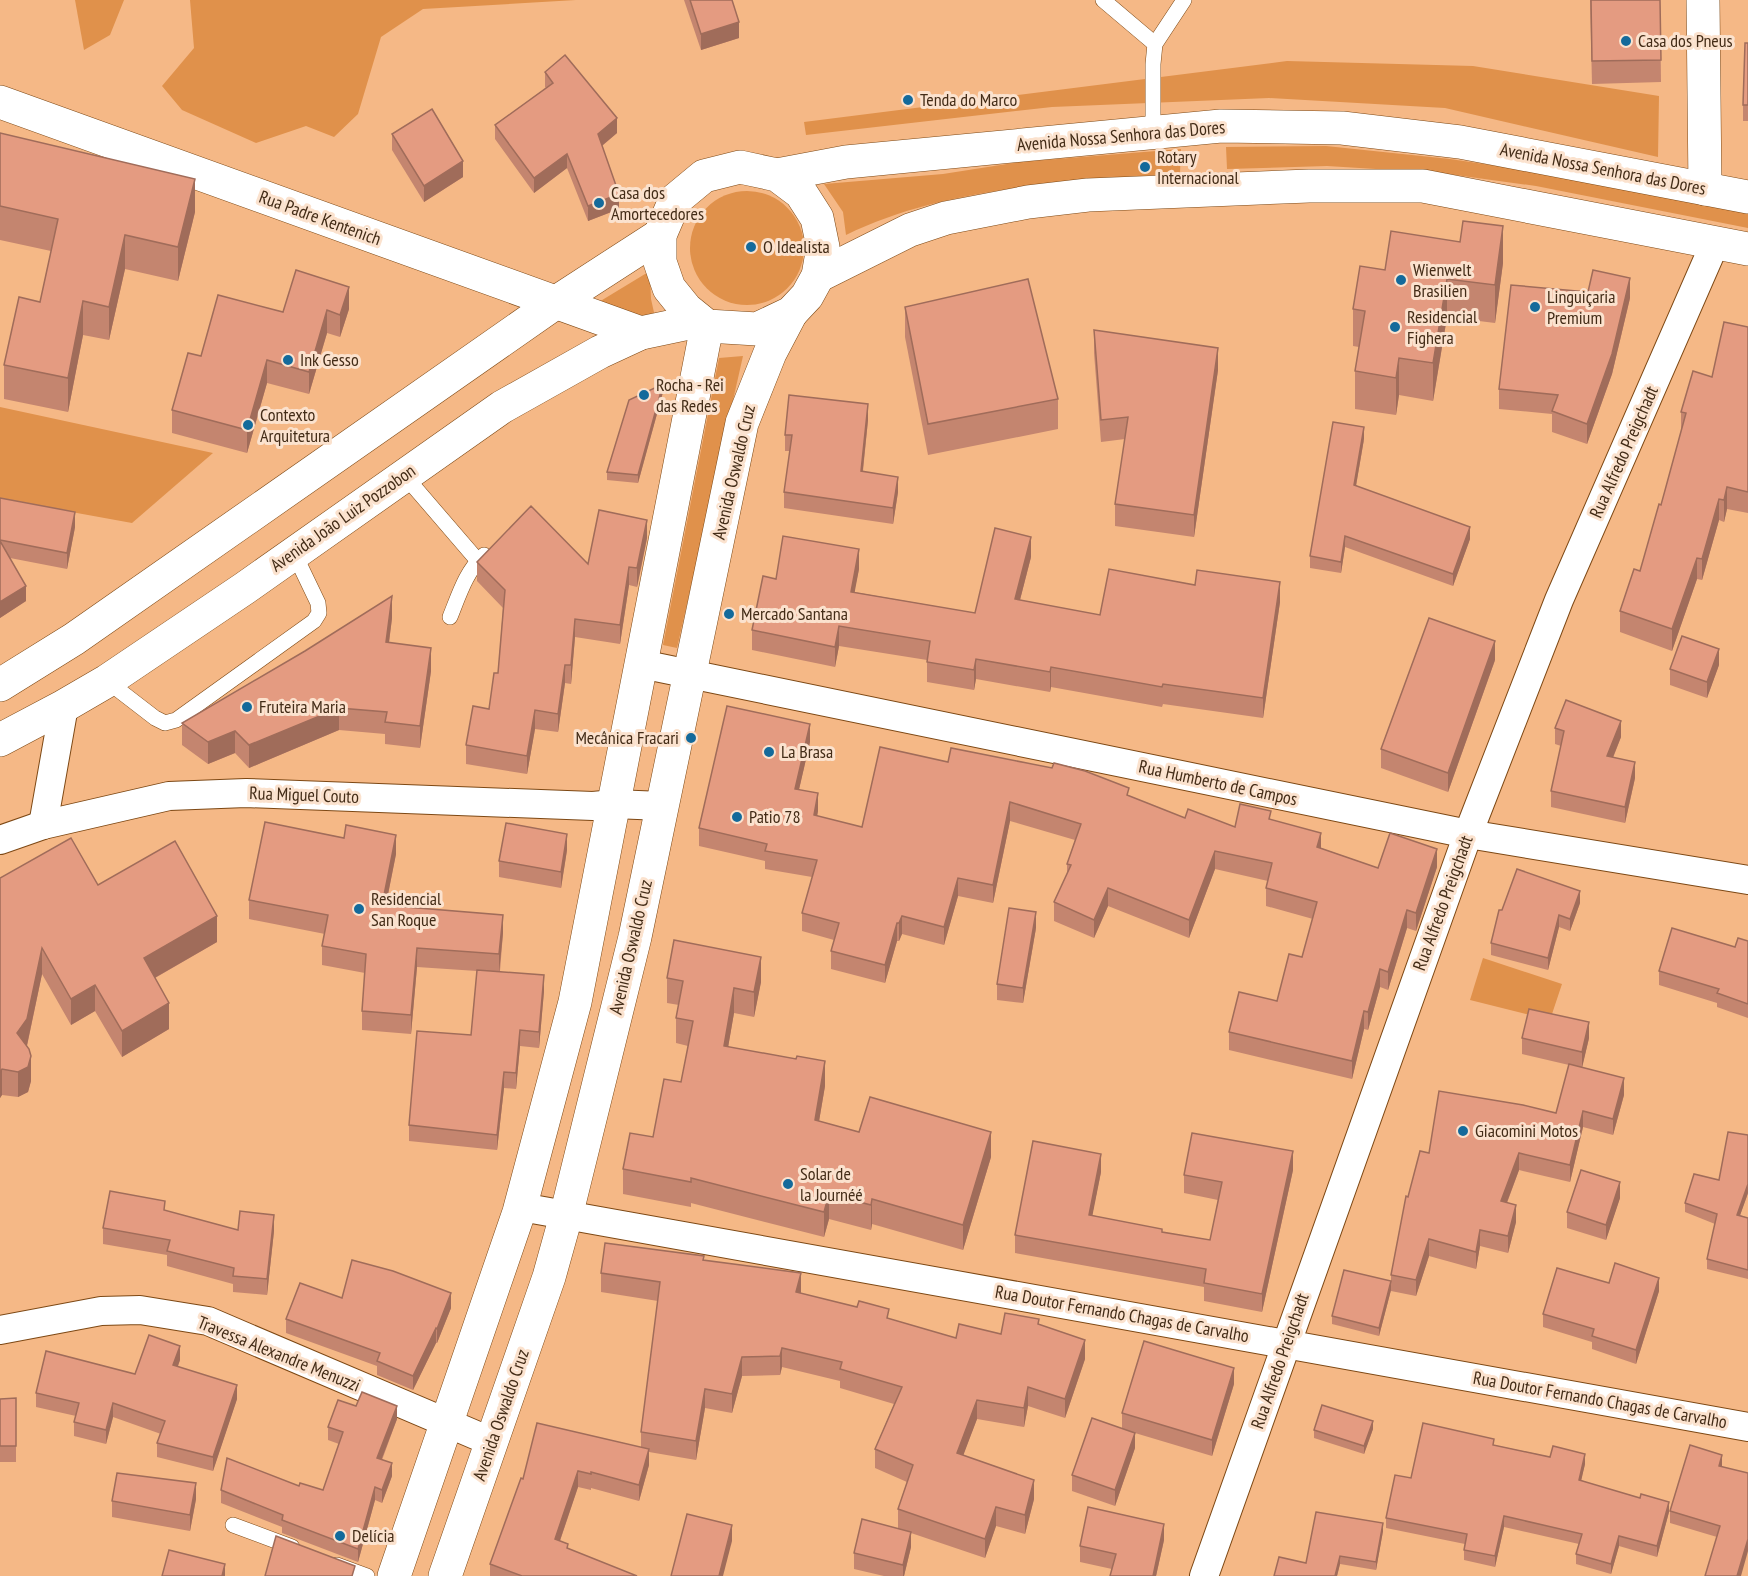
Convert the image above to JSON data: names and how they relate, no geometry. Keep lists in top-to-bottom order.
{
  "streets": {
    "main road": [
      "Avenida Nossa Senhora das Dores",
      "Rua Padre Kentenich",
      "Avenida Oswaldo Cruz",
      "Avenida João Luiz Pozzobon"
    ],
    "street": [
      "Rua Alfredo Preigchadt",
      "Rua Humberto de Campos",
      "Rua Miguel Couto",
      "Rua Doutor Fernando Chagas de Carvalho",
      "Travessa Alexandre Menuzzi"
    ]
  },
  "crossings": [
    ["Avenida Nossa Senhora das Dores", "Avenida Oswaldo Cruz"],
    ["Avenida Nossa Senhora das Dores", "Avenida João Luiz Pozzobon"],
    ["Rua Padre Kentenich", "Avenida João Luiz Pozzobon"],
    ["Rua Alfredo Preigchadt", "Rua Humberto de Campos"],
    ["Rua Alfredo Preigchadt", "Rua Doutor Fernando Chagas de Carvalho"],
    ["Avenida Oswaldo Cruz", "Avenida João Luiz Pozzobon"],
    ["Avenida Oswaldo Cruz", "Rua Humberto de Campos"],
    ["Avenida Oswaldo Cruz", "Rua Miguel Couto"],
    ["Avenida Oswaldo Cruz", "Rua Doutor Fernando Chagas de Carvalho"],
    ["Avenida Oswaldo Cruz", "Travessa Alexandre Menuzzi"]
  ],
  "places": [
    "Casa dos Pneus",
    "Tenda do Marco",
    "Rotary Internacional",
    "Casa dos Amortecedores",
    "O Idealista",
    "Wienwelt Brasilien",
    "Linguiçaria Premium",
    "Residencial Fighera",
    "Ink Gesso",
    "Rocha - Rei das Redes",
    "Contexto Arquitetura",
    "Mercado Santana",
    "Fruteira Maria",
    "Mecânica Fracari",
    "La Brasa",
    "Patio 78",
    "Residencial San Roque",
    "Giacomini Motos",
    "Solar de la Journéé",
    "Delícia"
  ]
}
